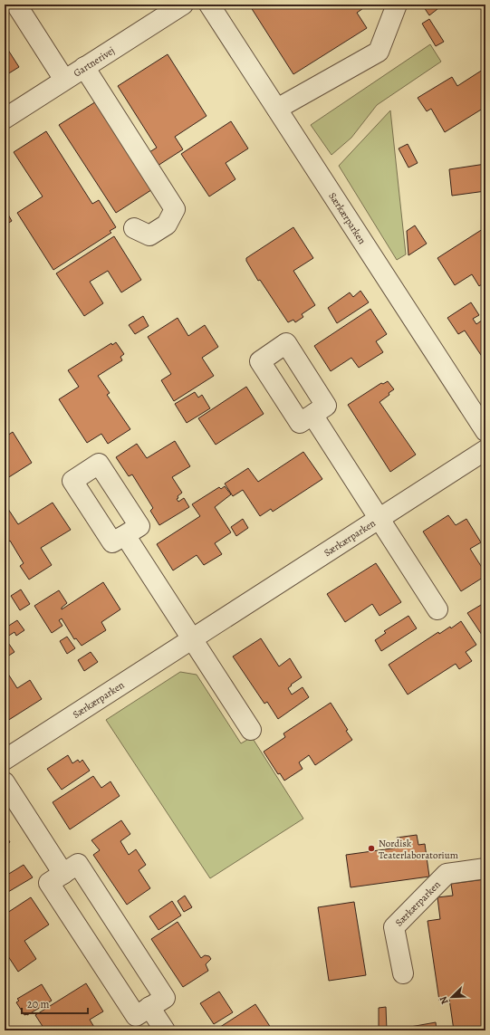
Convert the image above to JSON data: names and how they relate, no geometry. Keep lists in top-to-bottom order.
{
  "streets": {
    "street": ["Gartnerivej", "Særkærparken"]
  },
  "places": ["Nordisk Teaterlaboratorium"],
  "scale_bar": "20 m",
  "north": "bottom left"
}
